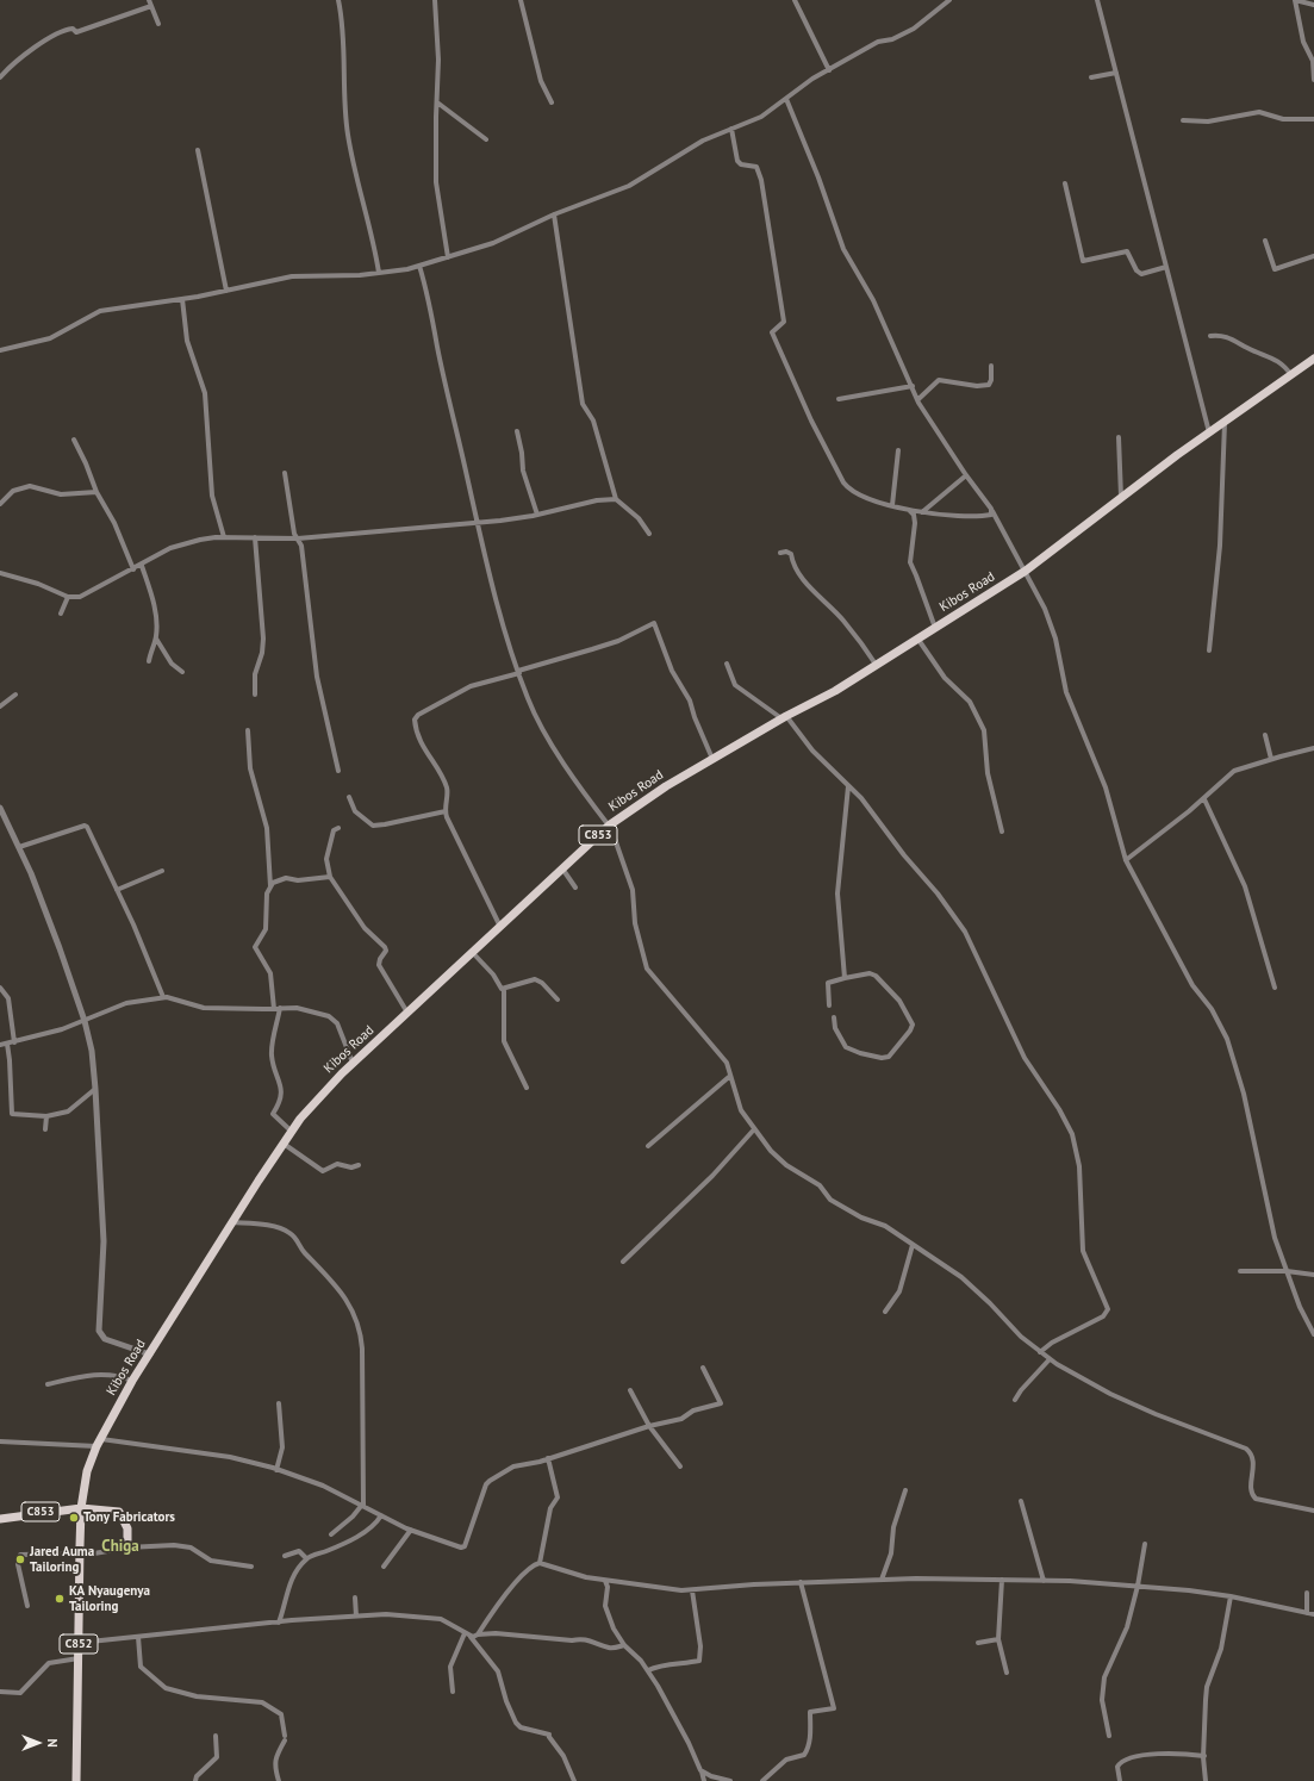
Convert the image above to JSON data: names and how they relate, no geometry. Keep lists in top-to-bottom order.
{
  "streets": {
    "main road": ["Kibos Road", "C853", "C852"]
  },
  "crossings": [
    ["Kibos Road", "C853"],
    ["Kibos Road", "C852"],
    ["C853", "C852"]
  ],
  "districts": ["Chiga"],
  "places": ["Tony Fabricators", "Jared Auma Tailoring", "KA Nyaugenya Tailoring"],
  "north": "right"
}
